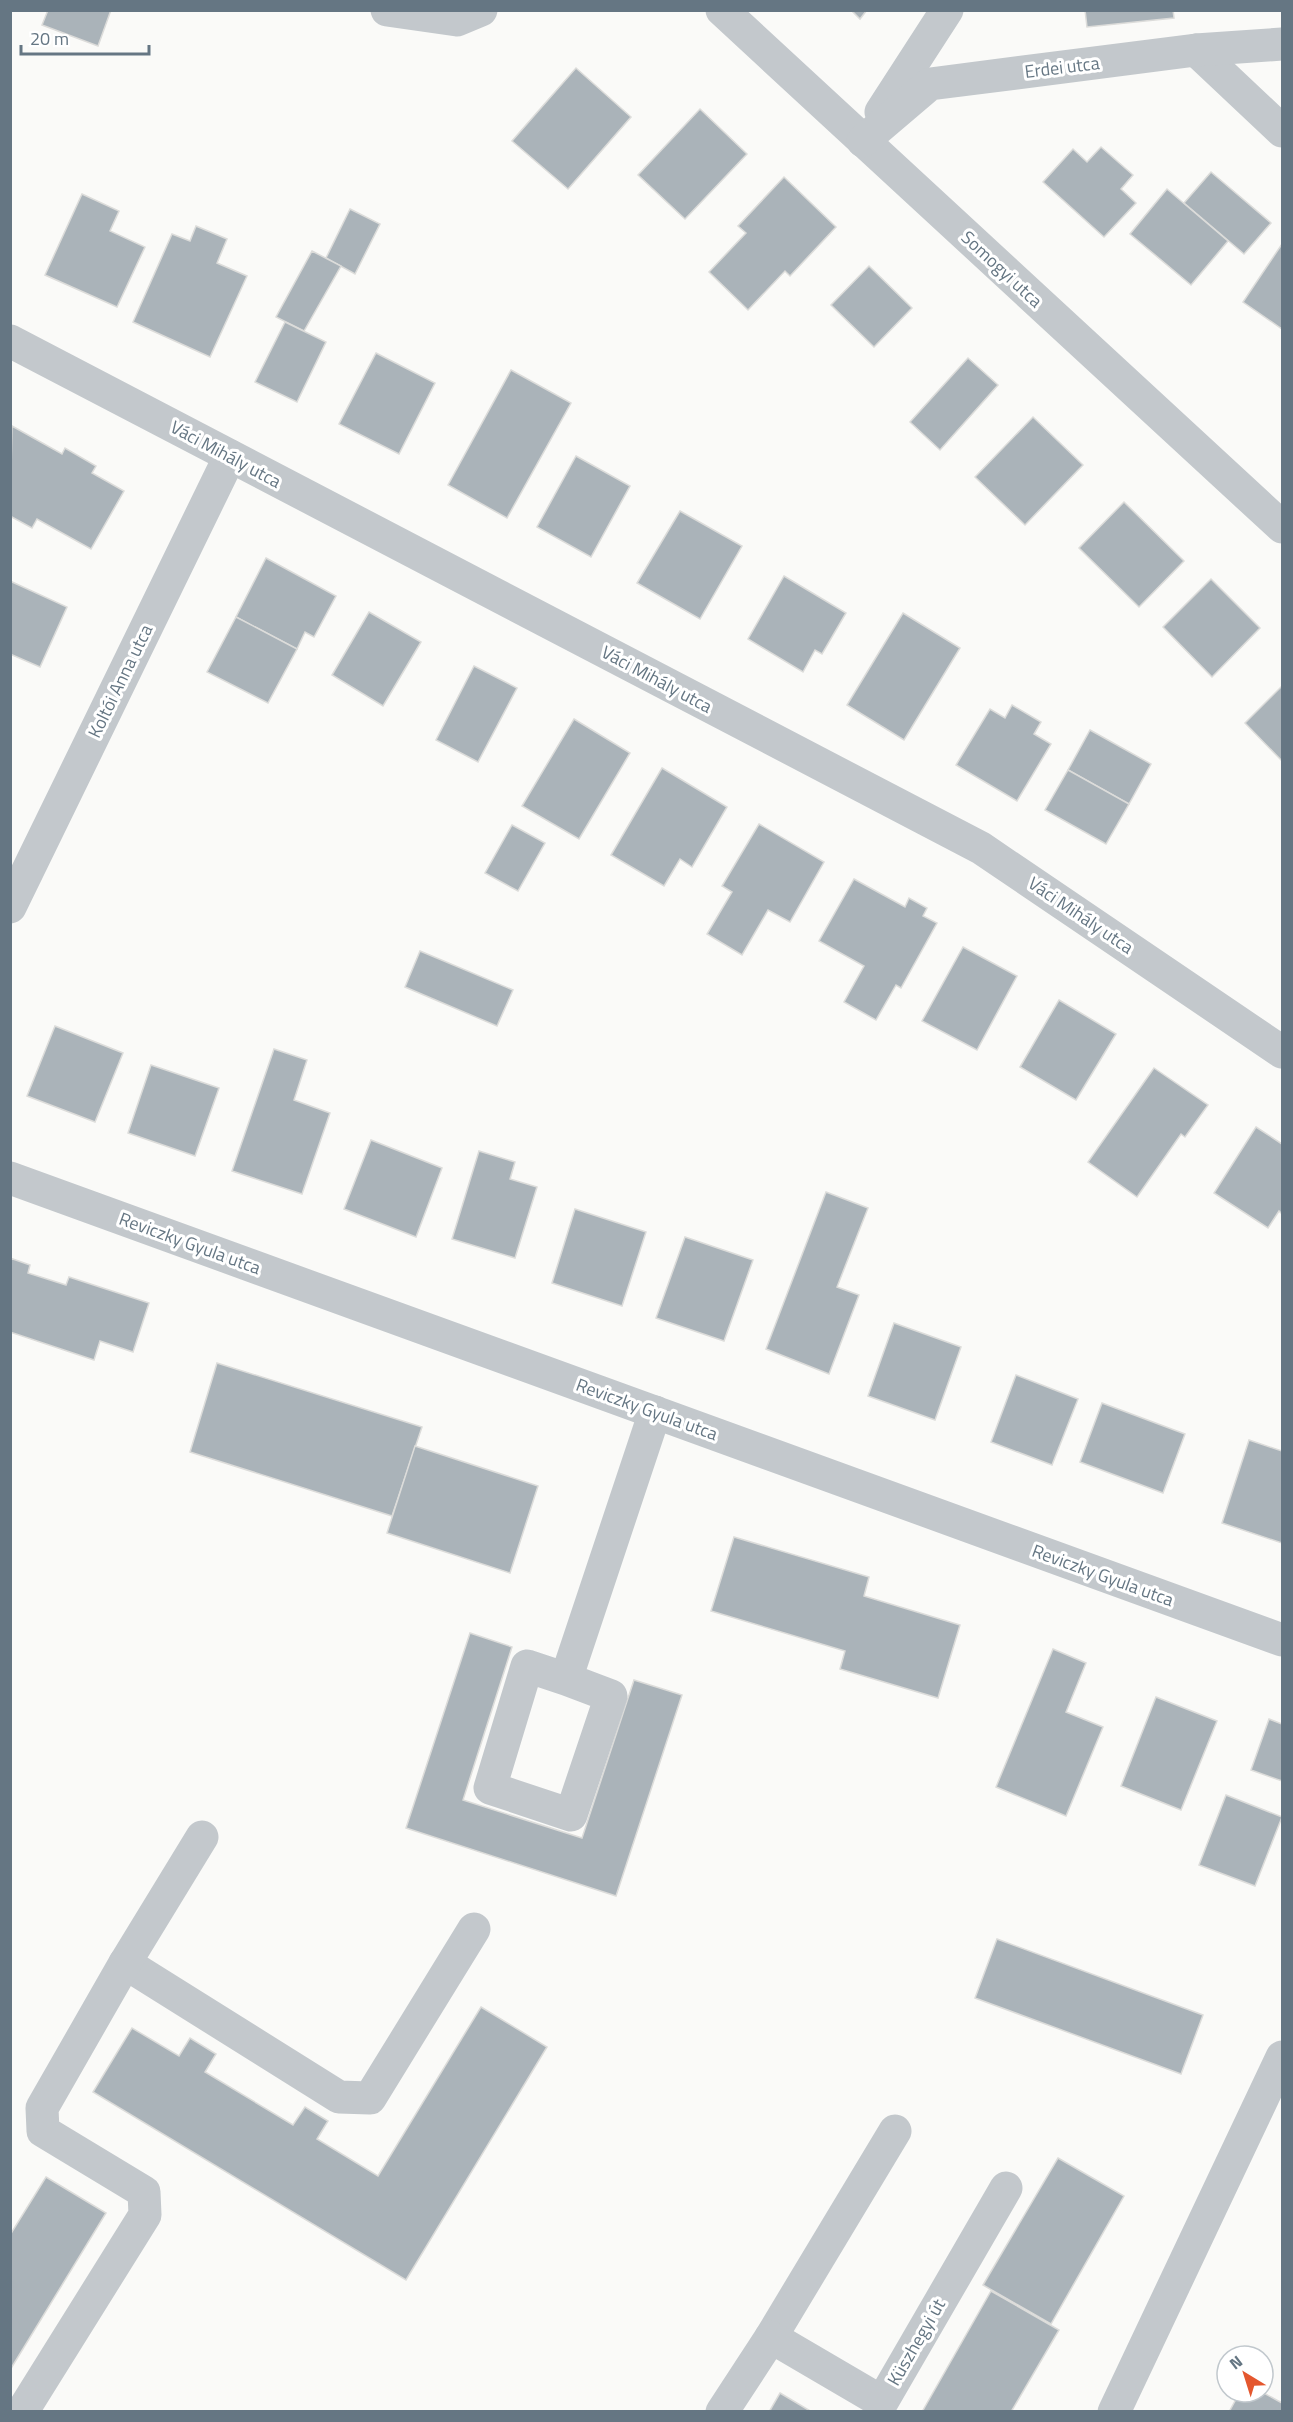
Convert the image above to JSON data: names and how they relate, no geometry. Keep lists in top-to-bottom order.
{
  "streets": {
    "street": [
      "Erdei utca",
      "Somogyi utca",
      "Váci Mihály utca",
      "Koltói Anna utca",
      "Reviczky Gyula utca",
      "Küszhegyi út"
    ]
  },
  "crossings": [
    ["Erdei utca", "Somogyi utca"],
    ["Váci Mihály utca", "Koltói Anna utca"]
  ],
  "scale_bar": "20 m",
  "north": "top left"
}
